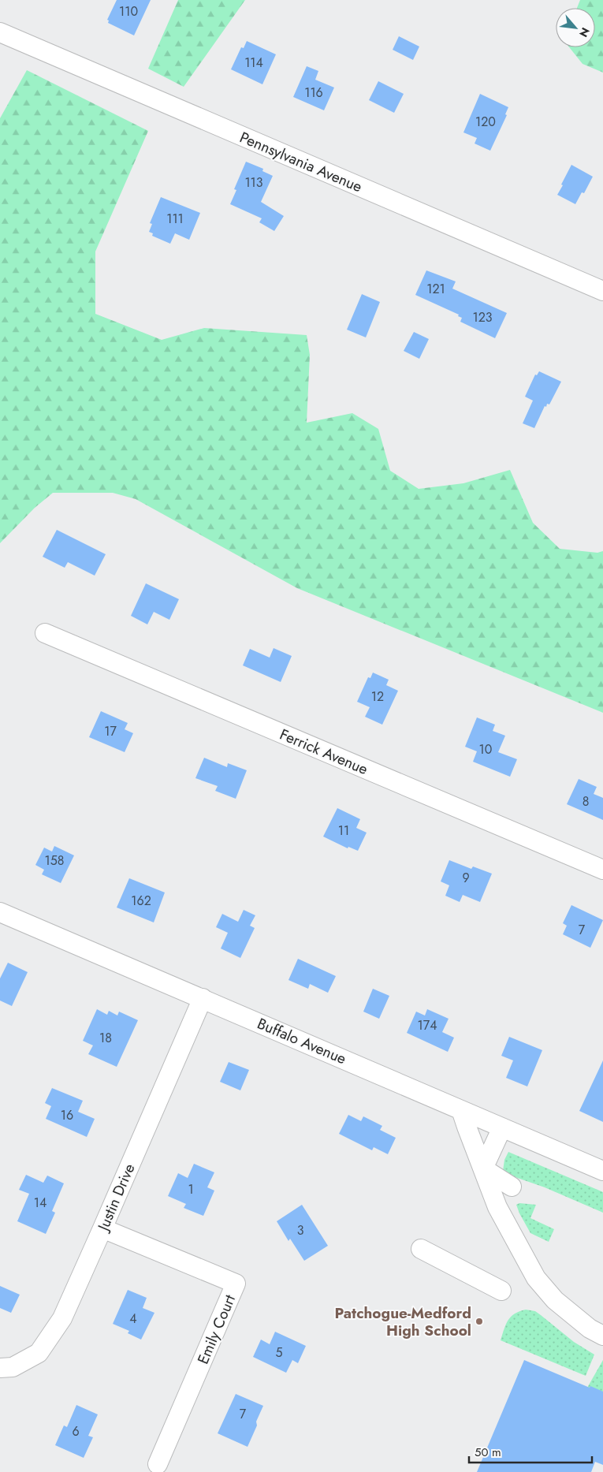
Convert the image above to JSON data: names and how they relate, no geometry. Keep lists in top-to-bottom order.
{
  "streets": {
    "street": [
      "Pennsylvania Avenue",
      "Ferrick Avenue",
      "Buffalo Avenue",
      "Justin Drive",
      "Emily Court"
    ]
  },
  "crossings": [
    ["Buffalo Avenue", "Justin Drive"],
    ["Justin Drive", "Emily Court"]
  ],
  "places": ["Patchogue-Medford High School"],
  "house_numbers": [
    "110",
    "114",
    "116",
    "120",
    "113",
    "111",
    "121",
    "123",
    "12",
    "17",
    "10",
    "8",
    "11",
    "158",
    "9",
    "162",
    "7",
    "174",
    "18",
    "16",
    "1",
    "14",
    "3",
    "4",
    "5",
    "7",
    "6"
  ],
  "scale_bar": "50 m",
  "north": "bottom right"
}
